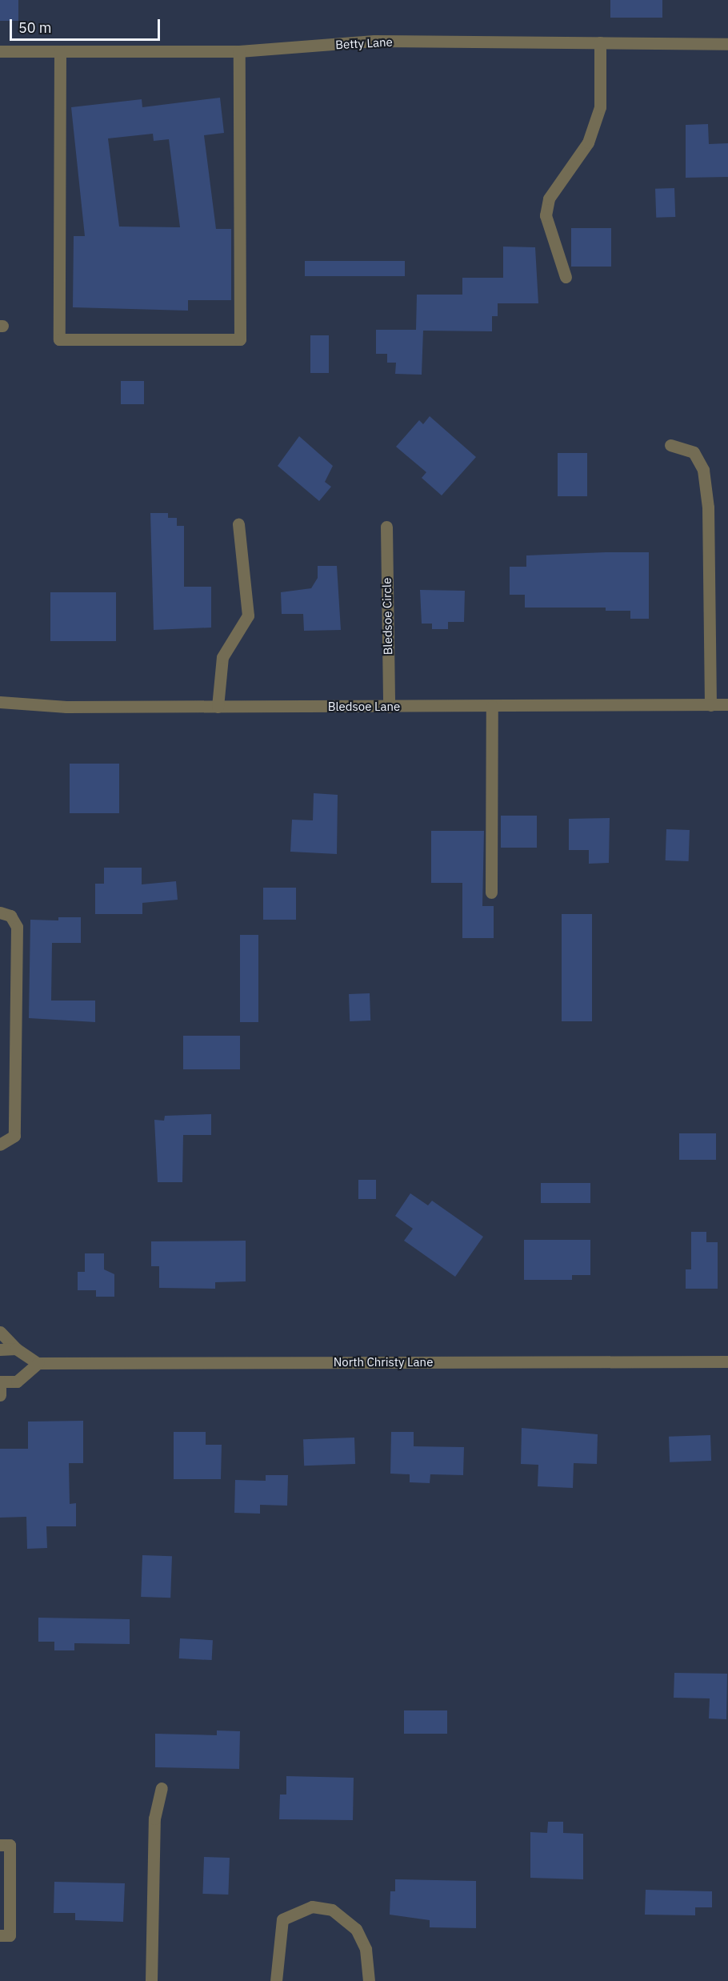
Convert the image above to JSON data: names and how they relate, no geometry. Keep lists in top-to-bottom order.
{
  "streets": {
    "street": [
      "Betty Lane",
      "Bledsoe Circle",
      "Bledsoe Lane",
      "North Christy Lane"
    ]
  },
  "crossings": [
    ["Bledsoe Circle", "Bledsoe Lane"]
  ],
  "scale_bar": "50 m"
}
